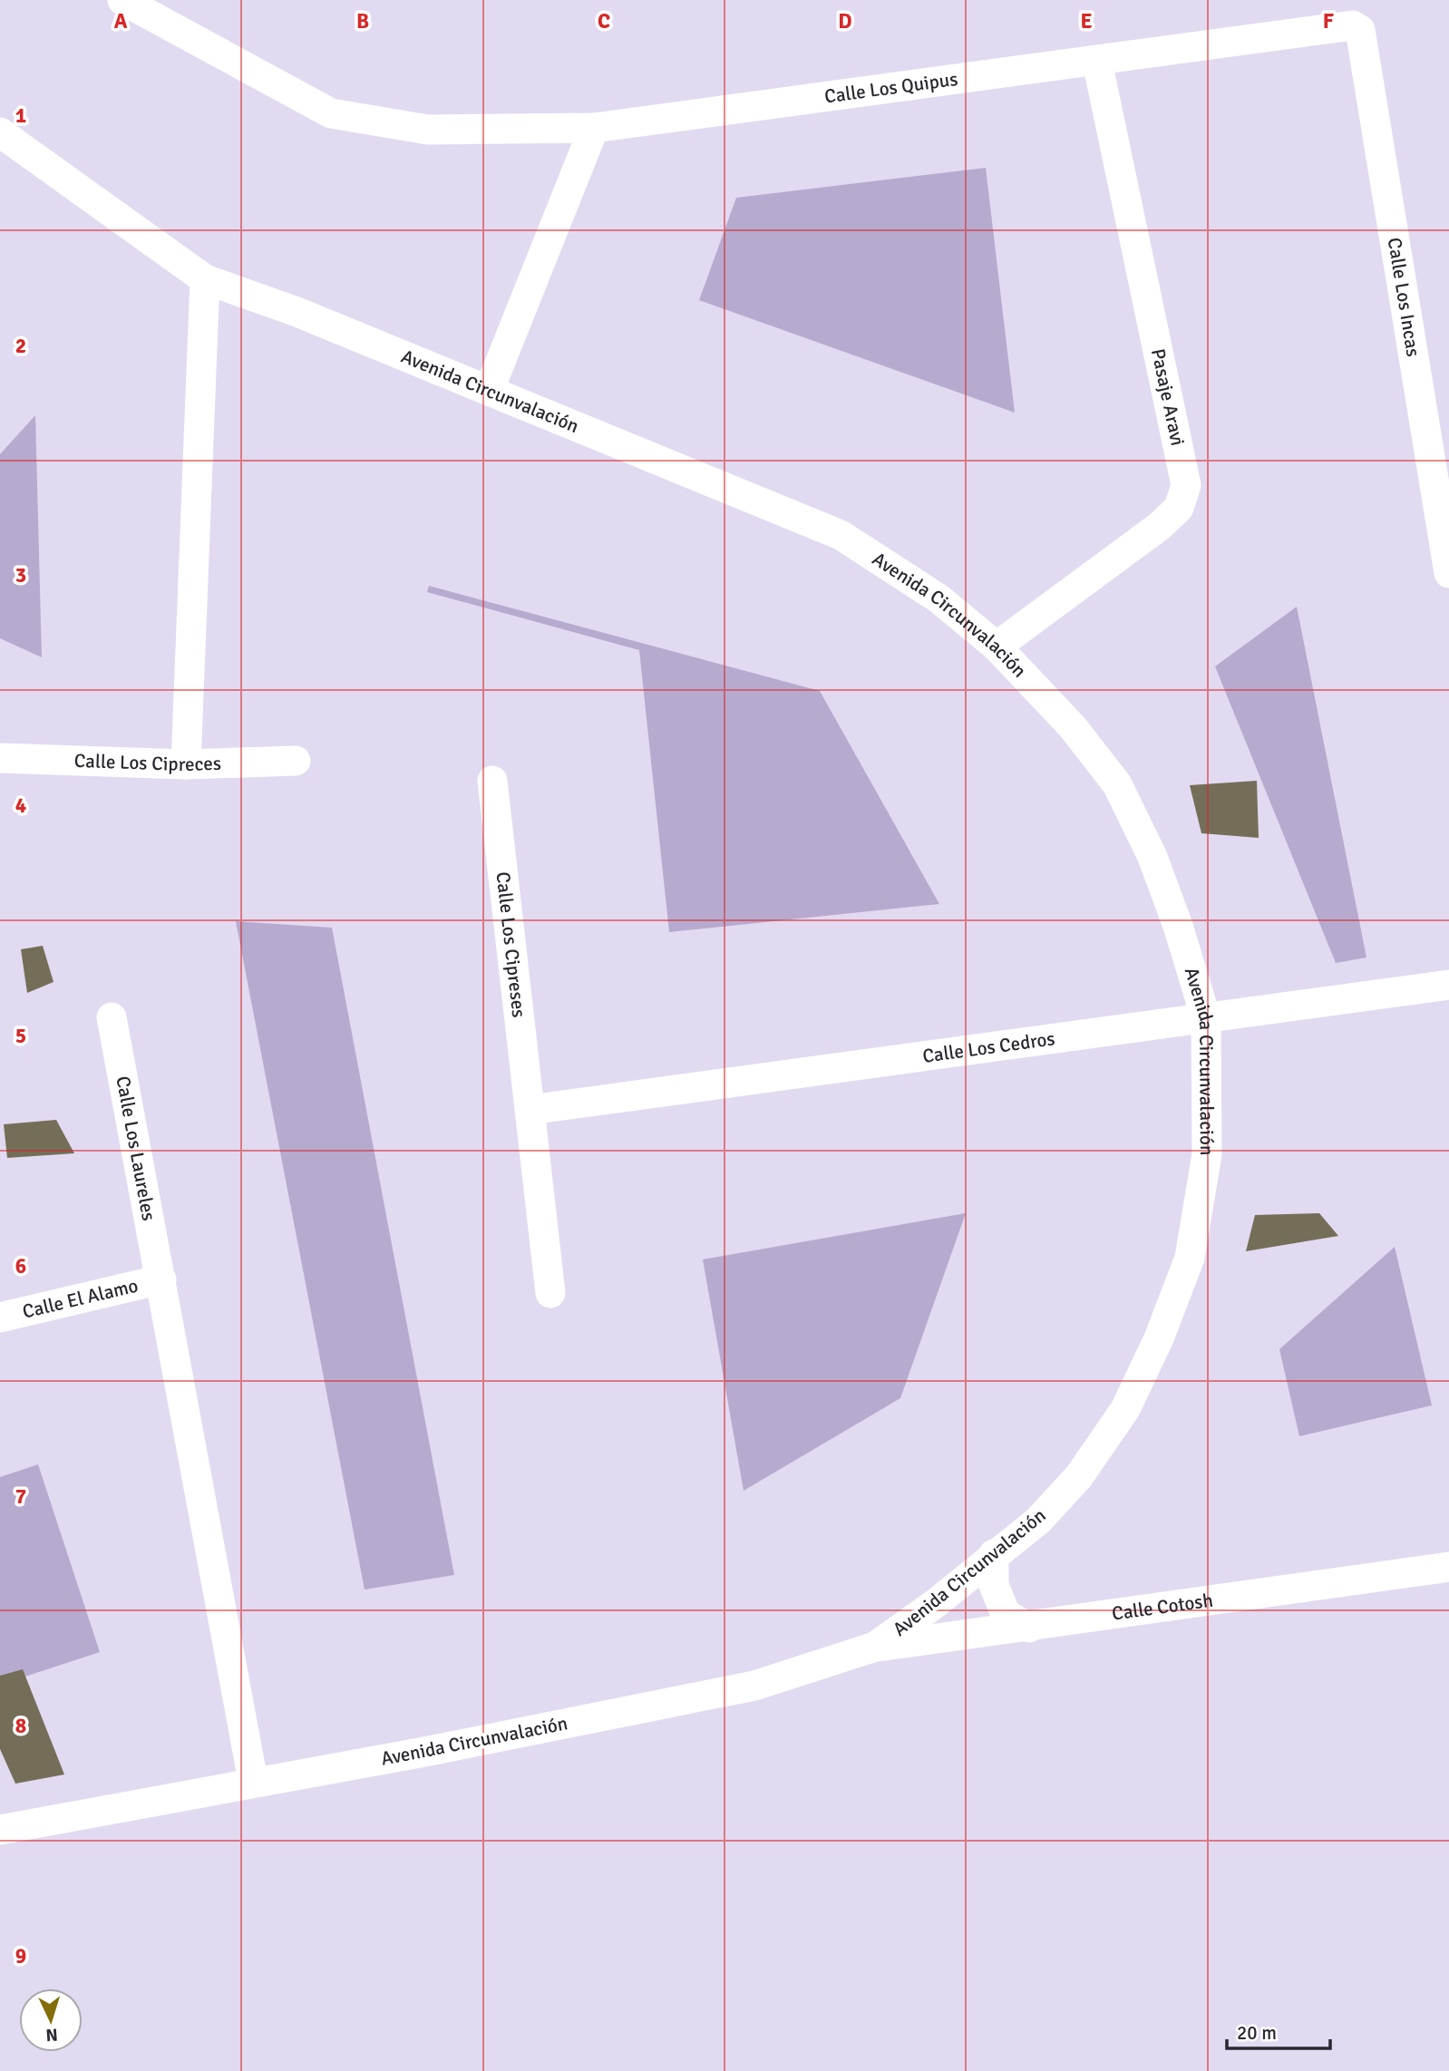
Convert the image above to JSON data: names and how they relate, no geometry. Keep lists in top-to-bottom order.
{
  "streets": {
    "street": [
      "Calle Los Quipus",
      "Calle Los Incas",
      "Avenida Circunvalación",
      "Pasaje Aravi",
      "Calle Los Cipreces",
      "Calle Los Cipreses",
      "Calle Los Cedros",
      "Calle Los Laureles",
      "Calle El Alamo",
      "Calle Cotosh"
    ]
  },
  "crossings": [
    ["Calle Los Quipus", "Calle Los Incas"],
    ["Calle Los Quipus", "Pasaje Aravi"],
    ["Avenida Circunvalación", "Pasaje Aravi"],
    ["Avenida Circunvalación", "Calle Los Cedros"],
    ["Avenida Circunvalación", "Calle Los Laureles"],
    ["Avenida Circunvalación", "Calle Cotosh"],
    ["Calle Los Cipreses", "Calle Los Cedros"],
    ["Calle Los Laureles", "Calle El Alamo"]
  ],
  "scale_bar": "20 m",
  "north": "bottom",
  "grid": {
    "columns": [
      "A",
      "B",
      "C",
      "D",
      "E",
      "F"
    ],
    "rows": [
      "1",
      "2",
      "3",
      "4",
      "5",
      "6",
      "7",
      "8",
      "9"
    ]
  }
}
